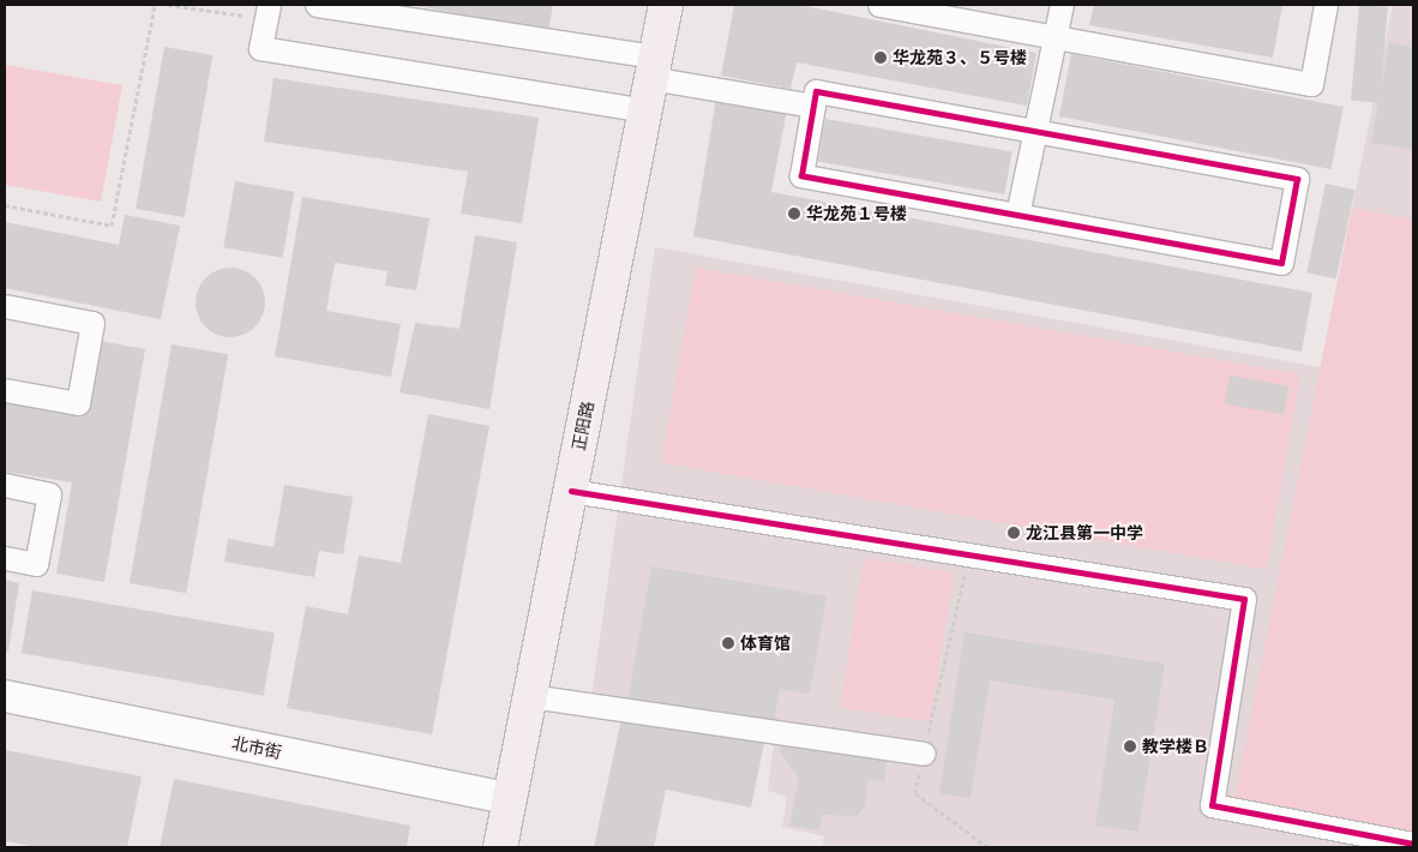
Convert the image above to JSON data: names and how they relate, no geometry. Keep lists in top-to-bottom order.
{
  "streets": {
    "main road": ["正阳路"],
    "street": ["北市街"]
  },
  "crossings": [
    ["正阳路", "北市街"]
  ],
  "places": [
    "华龙苑３、５号楼",
    "华龙苑１号楼",
    "龙江县第一中学",
    "体育馆",
    "教学楼Ｂ"
  ]
}
